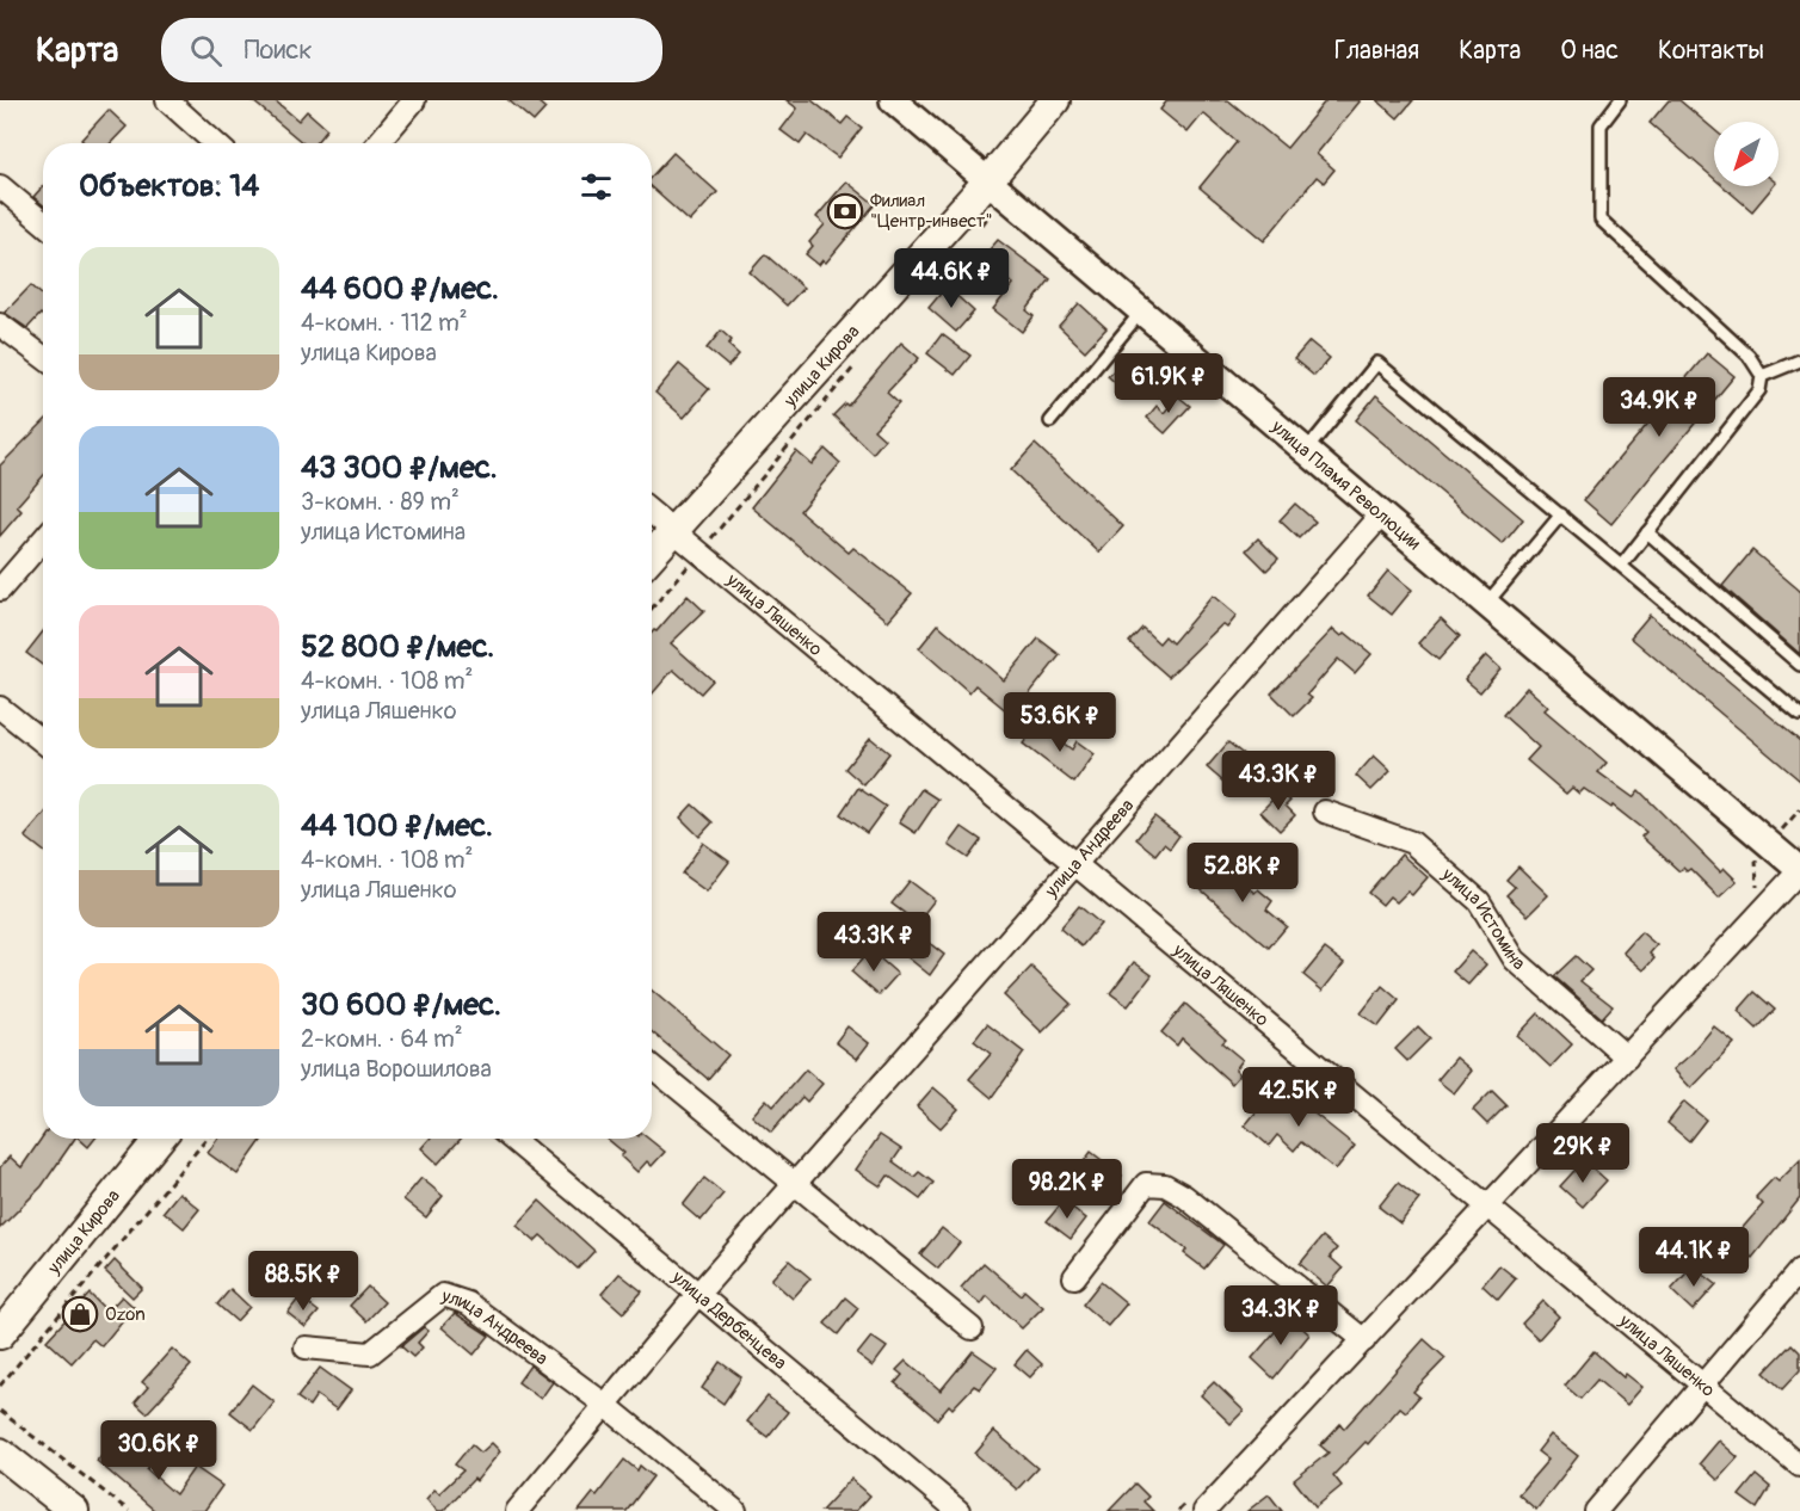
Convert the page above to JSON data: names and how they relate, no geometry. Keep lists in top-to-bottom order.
{
  "streets": {
    "main road": ["улица Кирова"],
    "street": [
      "улица Пламя Революции",
      "улица Ляшенко",
      "улица Андреева",
      "улица Истомина",
      "улица Дербенцева"
    ]
  },
  "crossings": [
    ["улица Кирова", "улица Пламя Революции"],
    ["улица Кирова", "улица Ляшенко"],
    ["улица Пламя Революции", "улица Андреева"],
    ["улица Ляшенко", "улица Андреева"],
    ["улица Андреева", "улица Дербенцева"]
  ],
  "places": {
    "bank": ["Филиал \"Центр-инвест\""],
    "shop": ["Ozon"]
  },
  "north": "bottom left",
  "page": {
    "header": "Карта",
    "search": "Поиск",
    "nav": [
      "Главная",
      "Карта",
      "О нас",
      "Контакты"
    ],
    "heading": "Объектов: 14",
    "list": [
      {
        "name": "44 600 ₽/мес.",
        "note": "4-комн. · 112 m² · улица Кирова"
      },
      {
        "name": "43 300 ₽/мес.",
        "note": "3-комн. · 89 m² · улица Истомина"
      },
      {
        "name": "52 800 ₽/мес.",
        "note": "4-комн. · 108 m² · улица Ляшенко"
      },
      {
        "name": "44 100 ₽/мес.",
        "note": "4-комн. · 108 m² · улица Ляшенко"
      },
      {
        "name": "30 600 ₽/мес.",
        "note": "2-комн. · 64 m² · улица Ворошилова"
      }
    ],
    "price": [
      "44.6K ₽",
      "61.9K ₽",
      "34.9K ₽",
      "53.6K ₽",
      "43.3K ₽",
      "52.8K ₽",
      "43.3K ₽",
      "42.5K ₽",
      "29K ₽",
      "98.2K ₽",
      "44.1K ₽",
      "88.5K ₽",
      "34.3K ₽",
      "30.6K ₽"
    ]
  }
}
